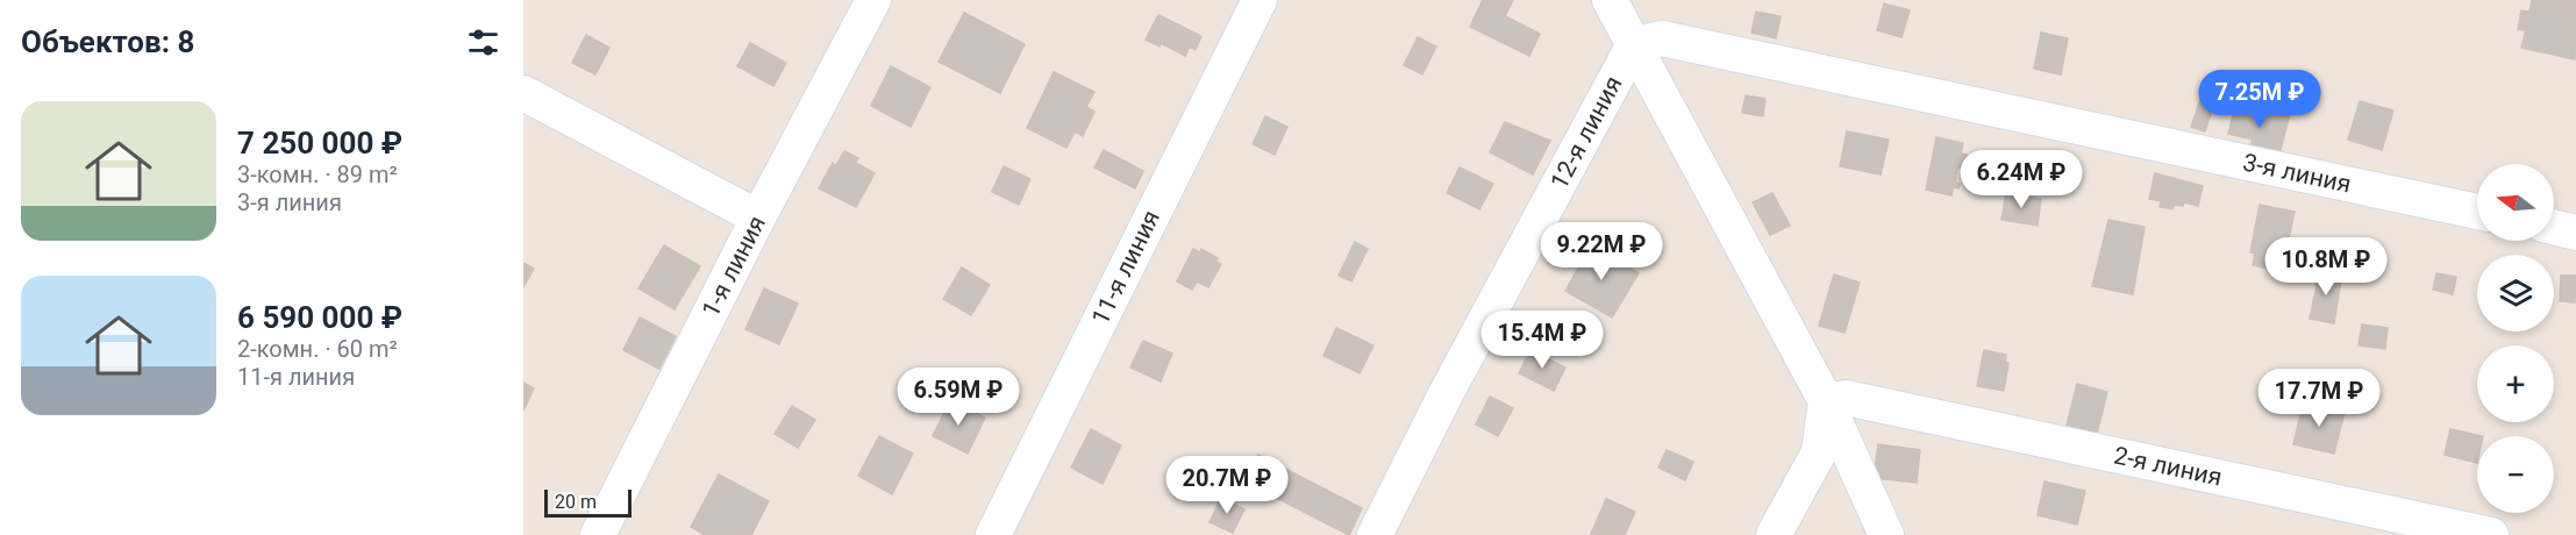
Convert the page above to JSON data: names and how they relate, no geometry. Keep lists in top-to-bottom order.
{
  "streets": {
    "street": [
      "12-я линия",
      "3-я линия",
      "1-я линия",
      "11-я линия",
      "2-я линия"
    ]
  },
  "crossings": [
    ["12-я линия", "3-я линия"]
  ],
  "scale_bar": "20 m",
  "north": "left",
  "page": {
    "heading": "Объектов: 8",
    "price": [
      "7.25M ₽",
      "6.24M ₽",
      "9.22M ₽",
      "10.8M ₽",
      "15.4M ₽",
      "6.59M ₽",
      "17.7M ₽",
      "20.7M ₽"
    ],
    "list": [
      {
        "name": "7 250 000 ₽",
        "note": "3-комн. · 89 m² · 3-я линия"
      },
      {
        "name": "6 590 000 ₽",
        "note": "2-комн. · 60 m² · 11-я линия"
      }
    ],
    "map_buttons": ["+", "−"],
    "scale": "20 m"
  }
}
